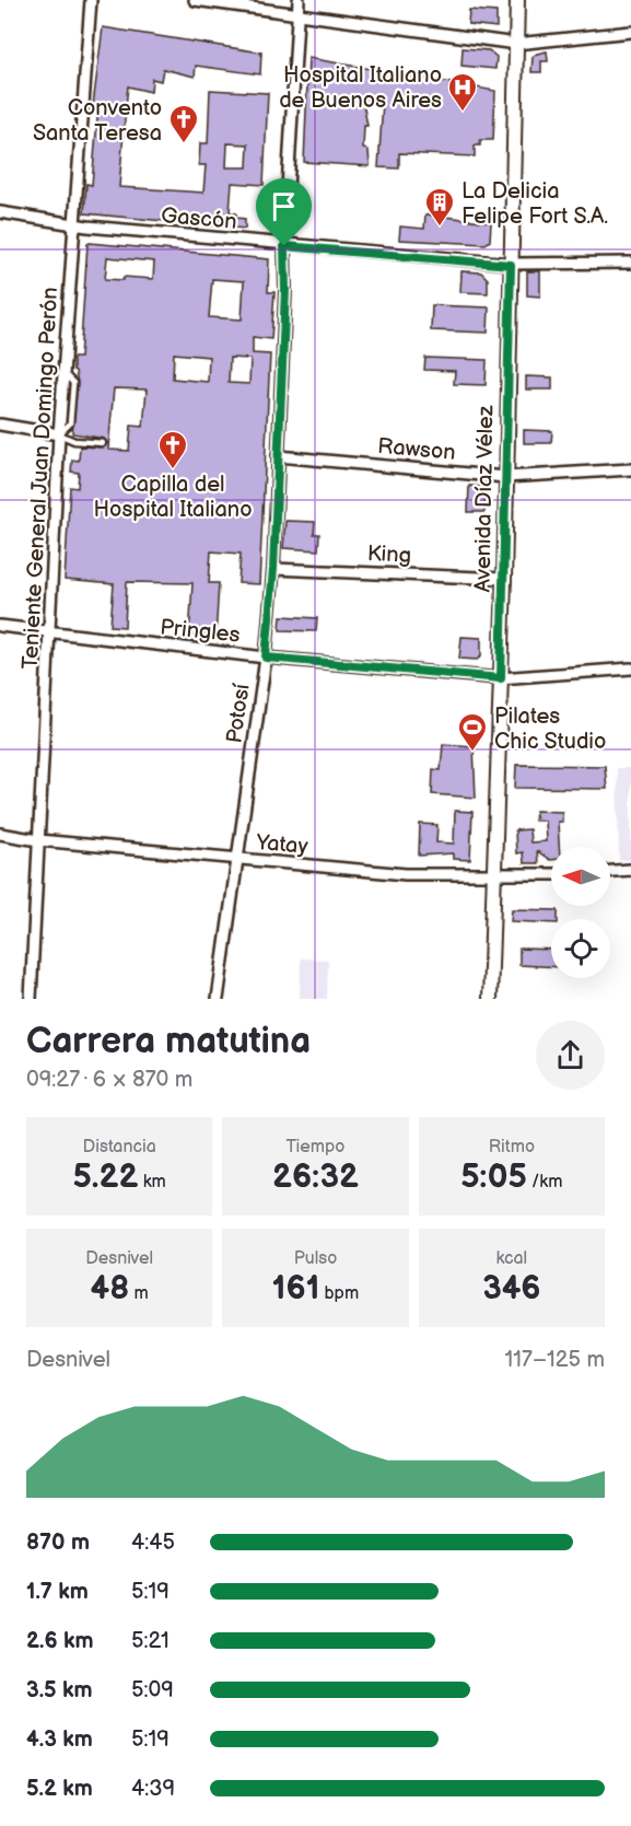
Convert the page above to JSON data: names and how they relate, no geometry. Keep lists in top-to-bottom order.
{
  "streets": {
    "main road": ["Avenida Díaz Vélez"],
    "street": [
      "Gascón",
      "Rawson",
      "Teniente General Juan Domingo Perón",
      "King",
      "Pringles",
      "Potosí",
      "Yatay"
    ]
  },
  "crossings": [
    ["Gascón", "Teniente General Juan Domingo Perón"],
    ["Gascón", "Avenida Díaz Vélez"],
    ["Gascón", "Potosí"],
    ["Rawson", "Avenida Díaz Vélez"],
    ["Rawson", "Potosí"],
    ["Teniente General Juan Domingo Perón", "Pringles"],
    ["Teniente General Juan Domingo Perón", "Yatay"],
    ["Avenida Díaz Vélez", "King"],
    ["Avenida Díaz Vélez", "Pringles"],
    ["Avenida Díaz Vélez", "Yatay"],
    ["King", "Potosí"],
    ["Pringles", "Potosí"],
    ["Potosí", "Yatay"]
  ],
  "places": {
    "hospital": ["Hospital Italiano de Buenos Aires"],
    "church": ["Convento Santa Teresa", "Capilla del Hospital Italiano"],
    "building": ["La Delicia Felipe Fort S.A."],
    "sports": ["Pilates Chic Studio"]
  },
  "north": "left",
  "page": {
    "heading": ["Carrera matutina", "09:27 · 6 × 870 m"],
    "stats": [
      ["Distancia", "5.22 km"],
      ["Tiempo", "26:32"],
      ["Ritmo", "5:05 /km"],
      ["Desnivel", "48 m"],
      ["Pulso", "161 bpm"],
      ["kcal", "346"]
    ],
    "chart": ["Desnivel", "117–125 m"],
    "list": [
      {
        "name": "870 m",
        "note": "4:45"
      },
      {
        "name": "1.7 km",
        "note": "5:19"
      },
      {
        "name": "2.6 km",
        "note": "5:21"
      },
      {
        "name": "3.5 km",
        "note": "5:09"
      },
      {
        "name": "4.3 km",
        "note": "5:19"
      },
      {
        "name": "5.2 km",
        "note": "4:39"
      }
    ]
  }
}
